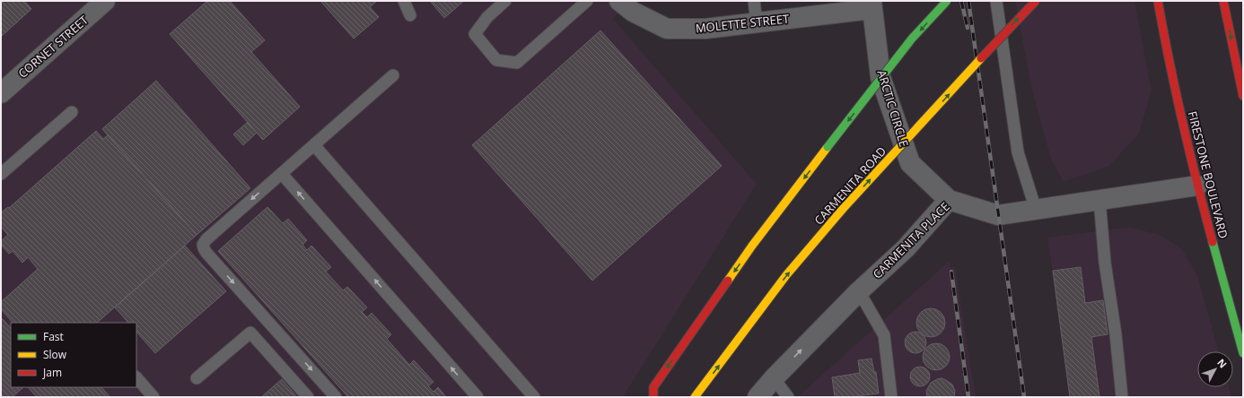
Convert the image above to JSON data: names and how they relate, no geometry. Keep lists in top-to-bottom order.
{
  "streets": {
    "main road": ["FIRESTONE BOULEVARD", "CARMENITA ROAD"],
    "street": [
      "MOLETTE STREET",
      "CORNET STREET",
      "ARCTIC CIRCLE",
      "CARMENITA PLACE"
    ]
  },
  "crossings": [
    ["MOLETTE STREET", "ARCTIC CIRCLE"],
    ["ARCTIC CIRCLE", "CARMENITA PLACE"],
    ["FIRESTONE BOULEVARD", "CARMENITA PLACE"]
  ],
  "legend": ["Fast", "Slow", "Jam"],
  "north": "top right"
}
